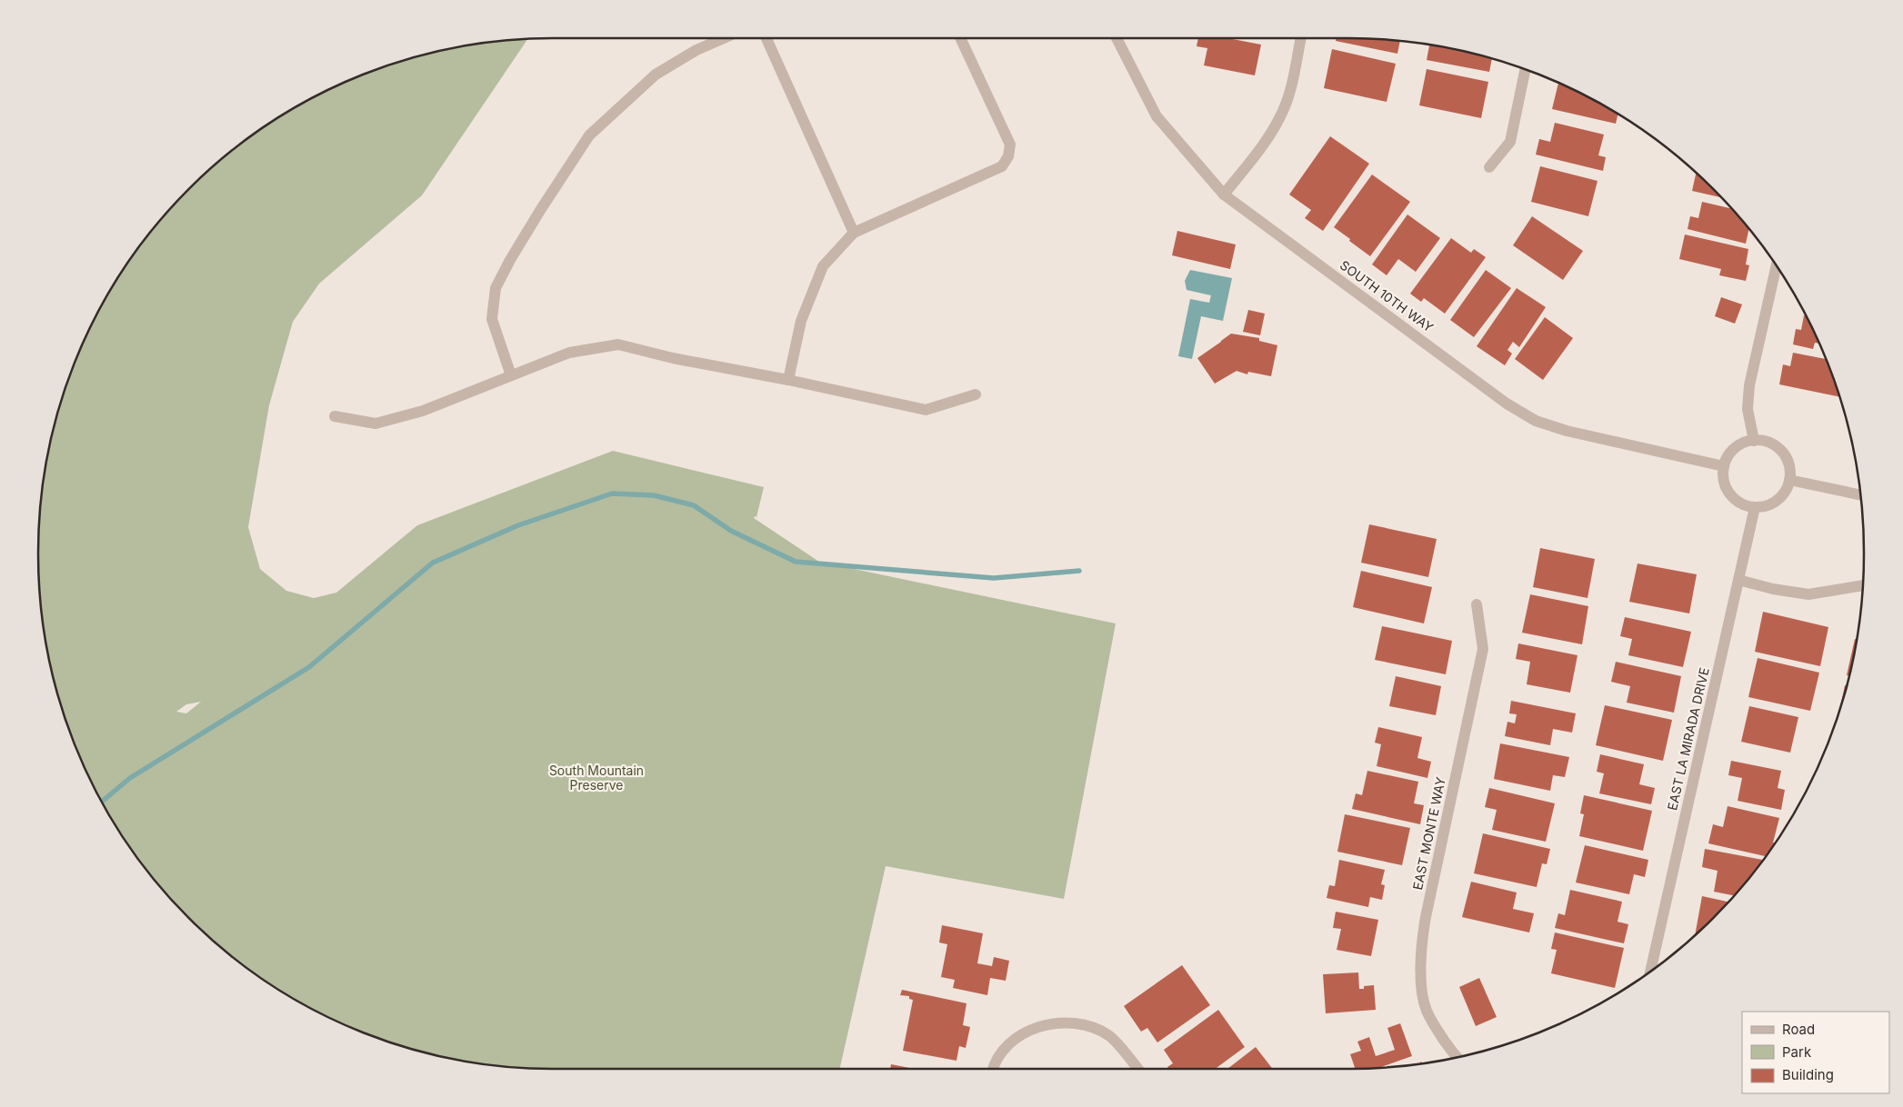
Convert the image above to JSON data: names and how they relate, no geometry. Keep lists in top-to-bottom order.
{
  "streets": {
    "street": ["SOUTH 10TH WAY", "EAST LA MIRADA DRIVE", "EAST MONTE WAY"]
  },
  "crossings": [
    ["SOUTH 10TH WAY", "EAST LA MIRADA DRIVE"]
  ],
  "parks": ["South Mountain Preserve"],
  "legend": ["Road", "Park", "Building"]
}
